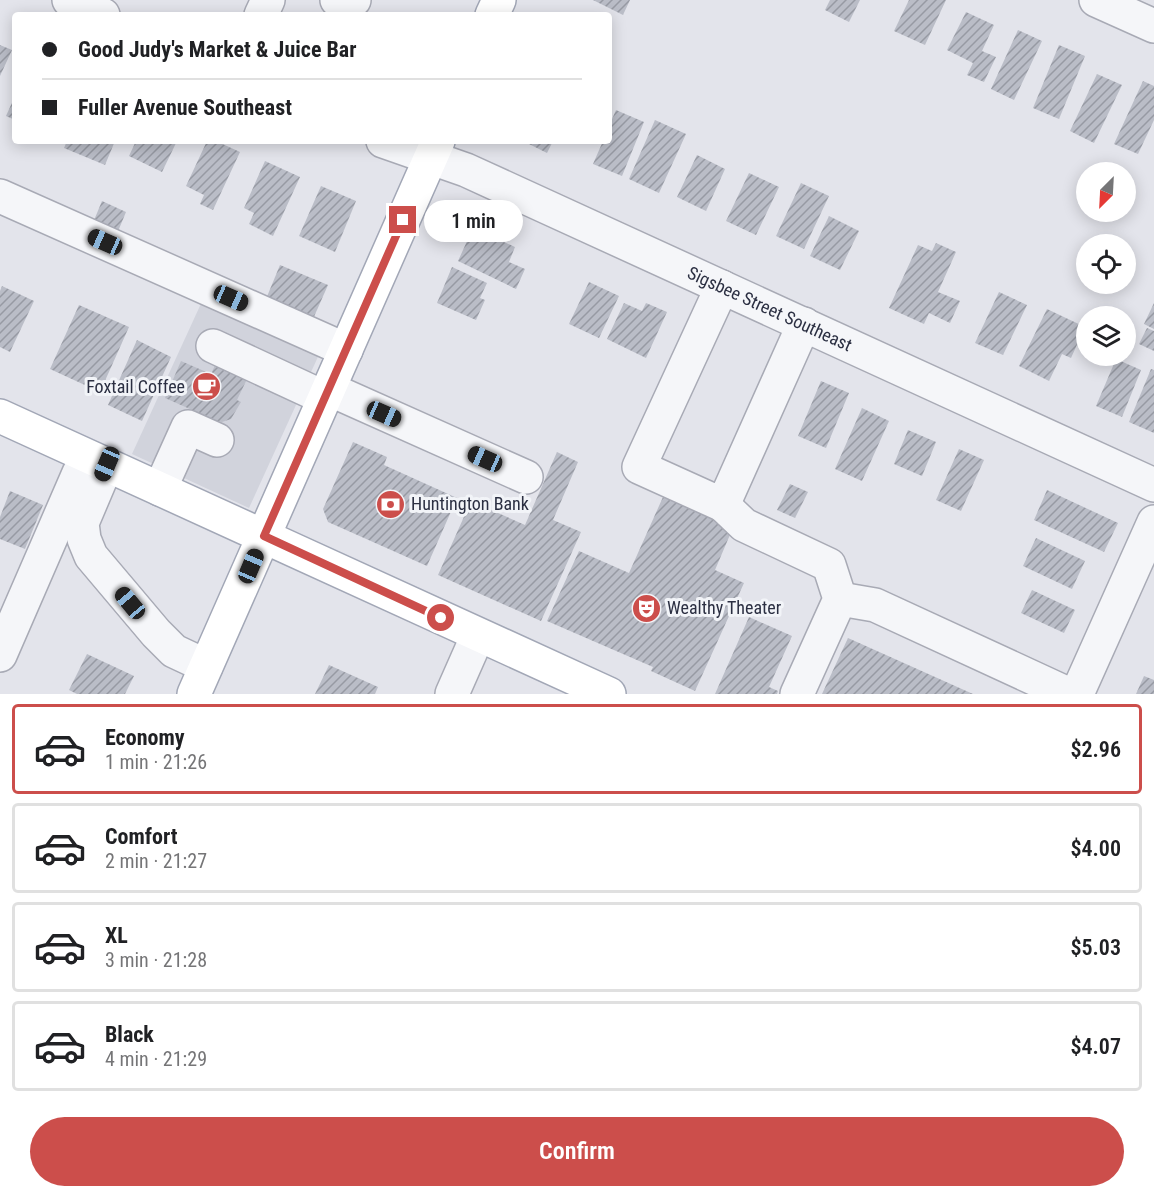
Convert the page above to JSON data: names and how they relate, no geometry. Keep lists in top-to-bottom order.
{
  "streets": {
    "street": ["Sigsbee Street Southeast"]
  },
  "places": {
    "cafe": ["Foxtail Coffee"],
    "bank": ["Huntington Bank"],
    "theatre": ["Wealthy Theater"]
  },
  "north": "bottom left",
  "page": {
    "banner": ["Good Judy's Market & Juice Bar", "Fuller Avenue Southeast"],
    "bubble": "1 min",
    "list": [
      {
        "name": "Economy",
        "note": "1 min · 21:26",
        "value": "$2.96"
      },
      {
        "name": "Comfort",
        "note": "2 min · 21:27",
        "value": "$4.00"
      },
      {
        "name": "XL",
        "note": "3 min · 21:28",
        "value": "$5.03"
      },
      {
        "name": "Black",
        "note": "4 min · 21:29",
        "value": "$4.07"
      }
    ],
    "buttons": "Confirm"
  }
}
